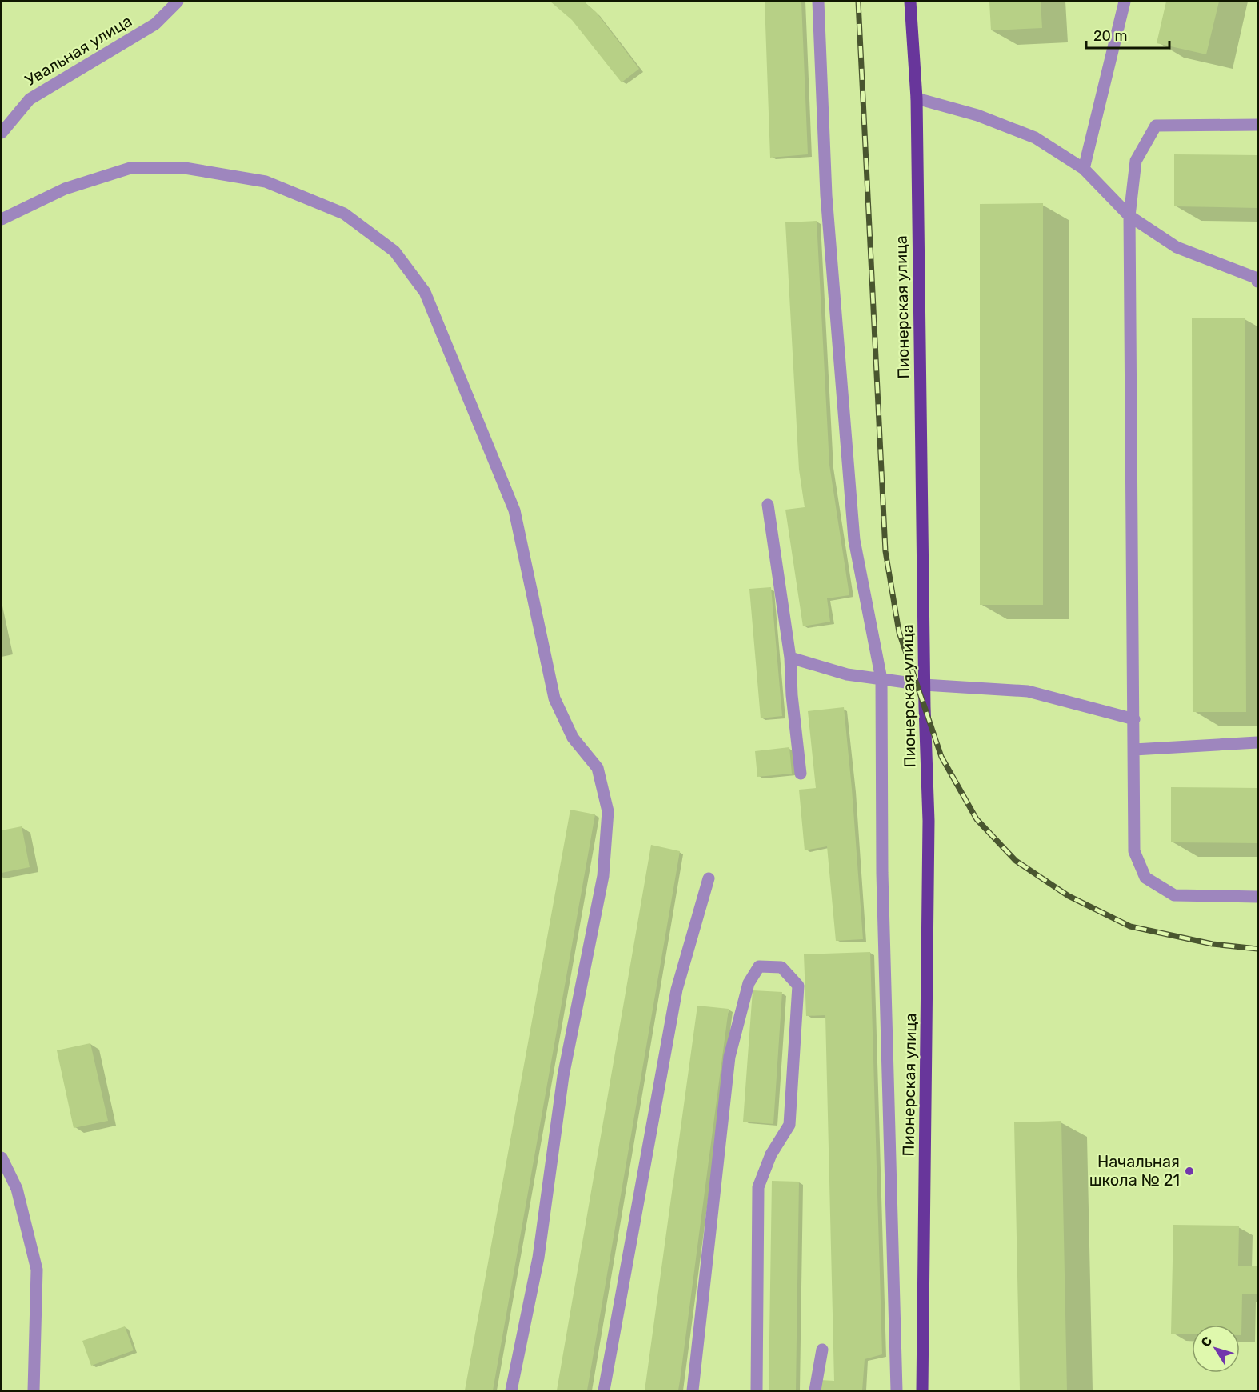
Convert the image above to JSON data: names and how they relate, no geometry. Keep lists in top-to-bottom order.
{
  "streets": {
    "main road": ["Пионерская улица"],
    "lane": ["Увальная улица"]
  },
  "places": ["Начальная школа № 21"],
  "scale_bar": "20 m",
  "north": "top left"
}
